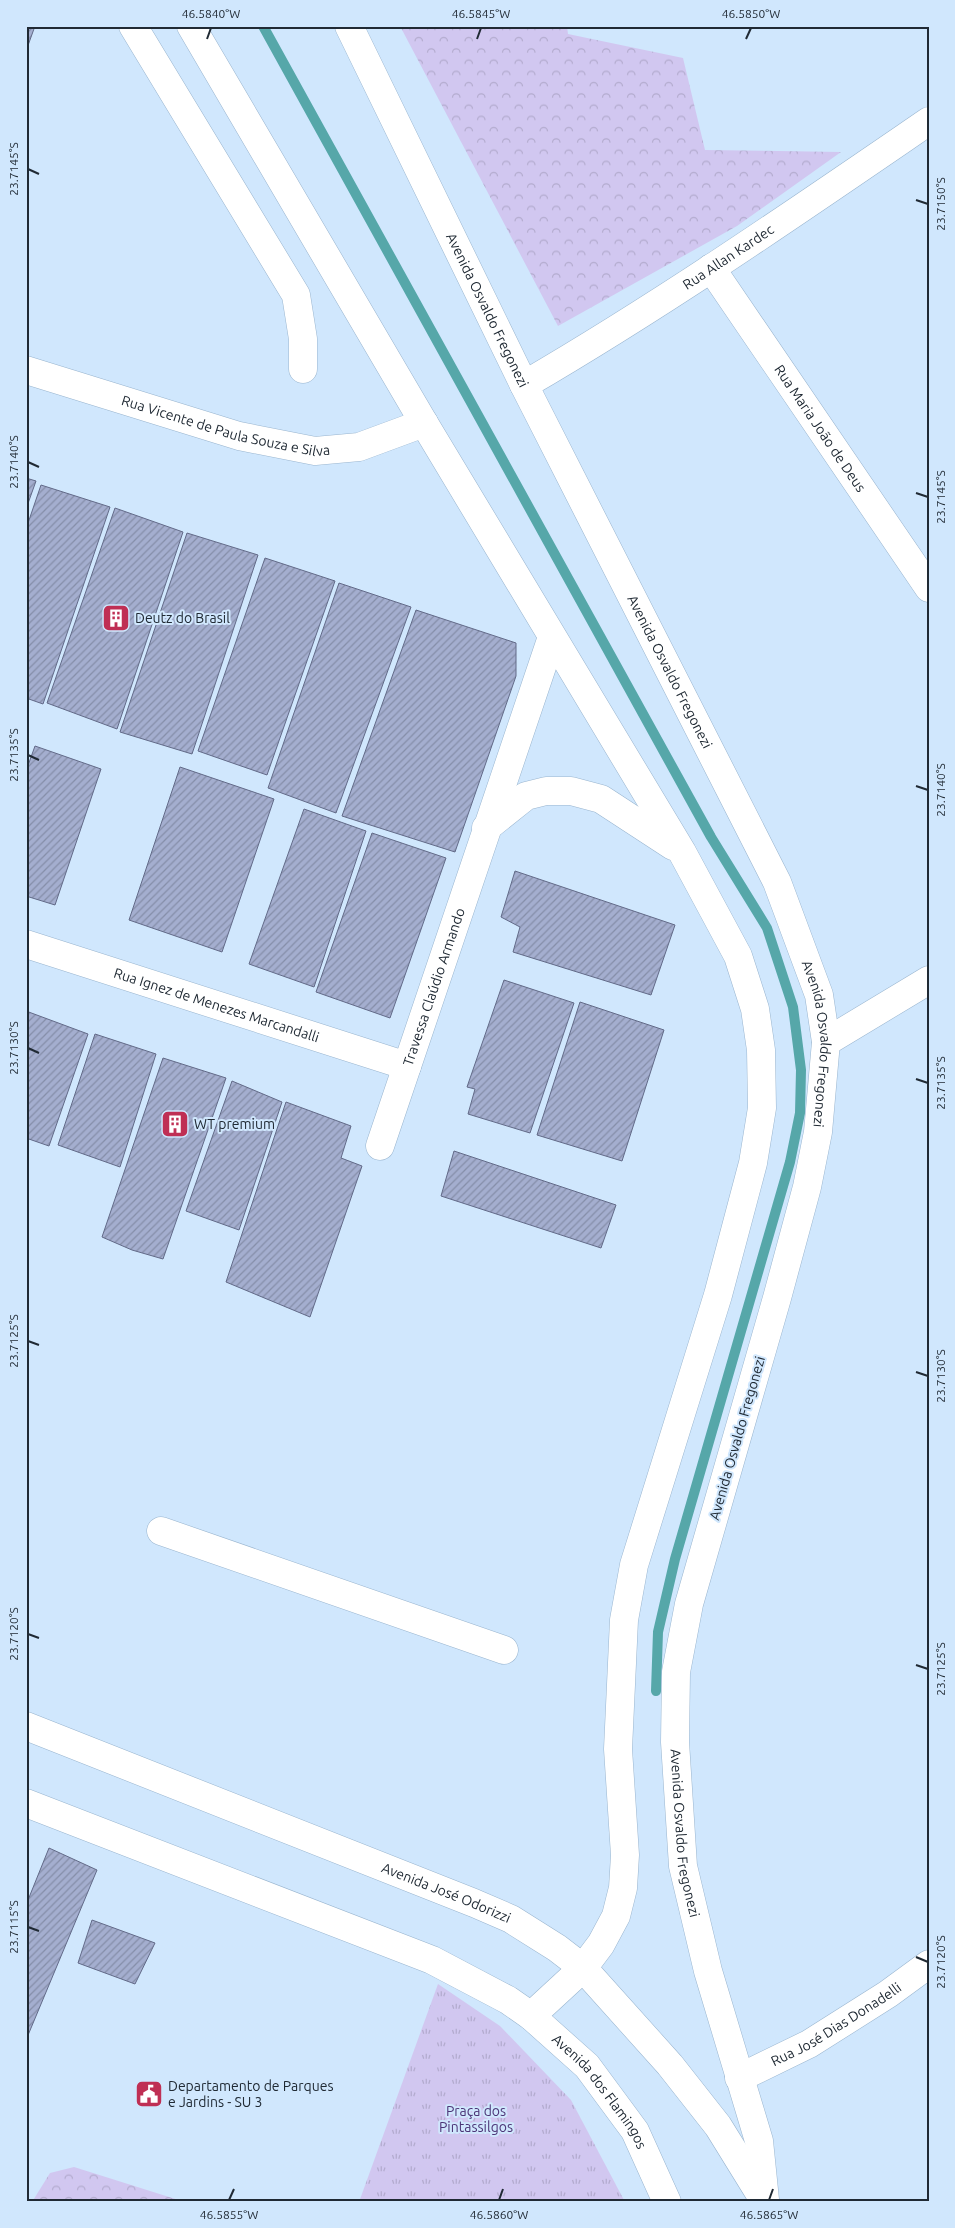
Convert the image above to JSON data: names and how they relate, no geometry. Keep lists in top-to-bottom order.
{
  "streets": {
    "street": [
      "Rua Allan Kardec",
      "Avenida Osvaldo Fregonezi",
      "Rua Vicente de Paula Souza e Silva",
      "Rua Maria João de Deus",
      "Travessa Claúdio Armando",
      "Rua Ignez de Menezes Marcandalli",
      "Avenida José Odorizzi",
      "Rua José Dias Donadelli",
      "Avenida dos Flamingos"
    ]
  },
  "crossings": [
    ["Rua Allan Kardec", "Avenida Osvaldo Fregonezi"],
    ["Rua Allan Kardec", "Rua Maria João de Deus"],
    ["Avenida Osvaldo Fregonezi", "Avenida José Odorizzi"],
    ["Avenida Osvaldo Fregonezi", "Rua José Dias Donadelli"],
    ["Travessa Claúdio Armando", "Rua Ignez de Menezes Marcandalli"]
  ],
  "parks": ["Praça dos Pintassilgos"],
  "places": {
    "building": ["Deutz do Brasil", "WT premium"],
    "public building": ["Departamento de Parques e Jardins - SU 3"]
  },
  "coordinates": [
    "46.5840°W",
    "46.5845°W",
    "46.5850°W",
    "23.7145°S",
    "23.7150°S",
    "23.7140°S",
    "23.7135°S",
    "23.7130°S",
    "23.7125°S",
    "23.7120°S",
    "23.7115°S",
    "46.5855°W",
    "46.5860°W",
    "46.5865°W"
  ]
}
